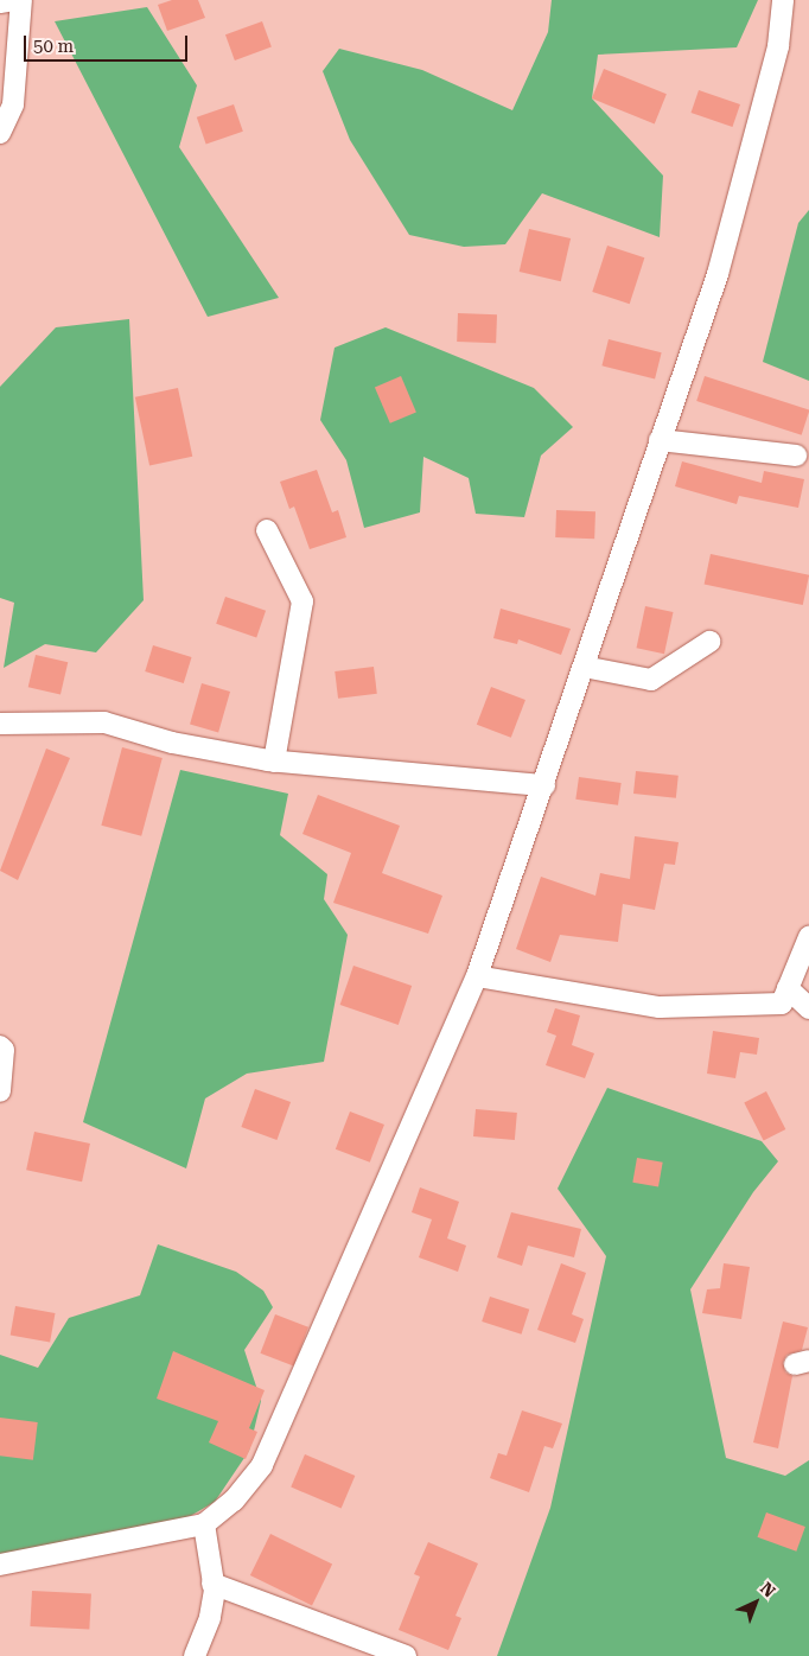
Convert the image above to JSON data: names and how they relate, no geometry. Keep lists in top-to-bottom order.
{
  "scale_bar": "50 m",
  "north": "top right"
}
